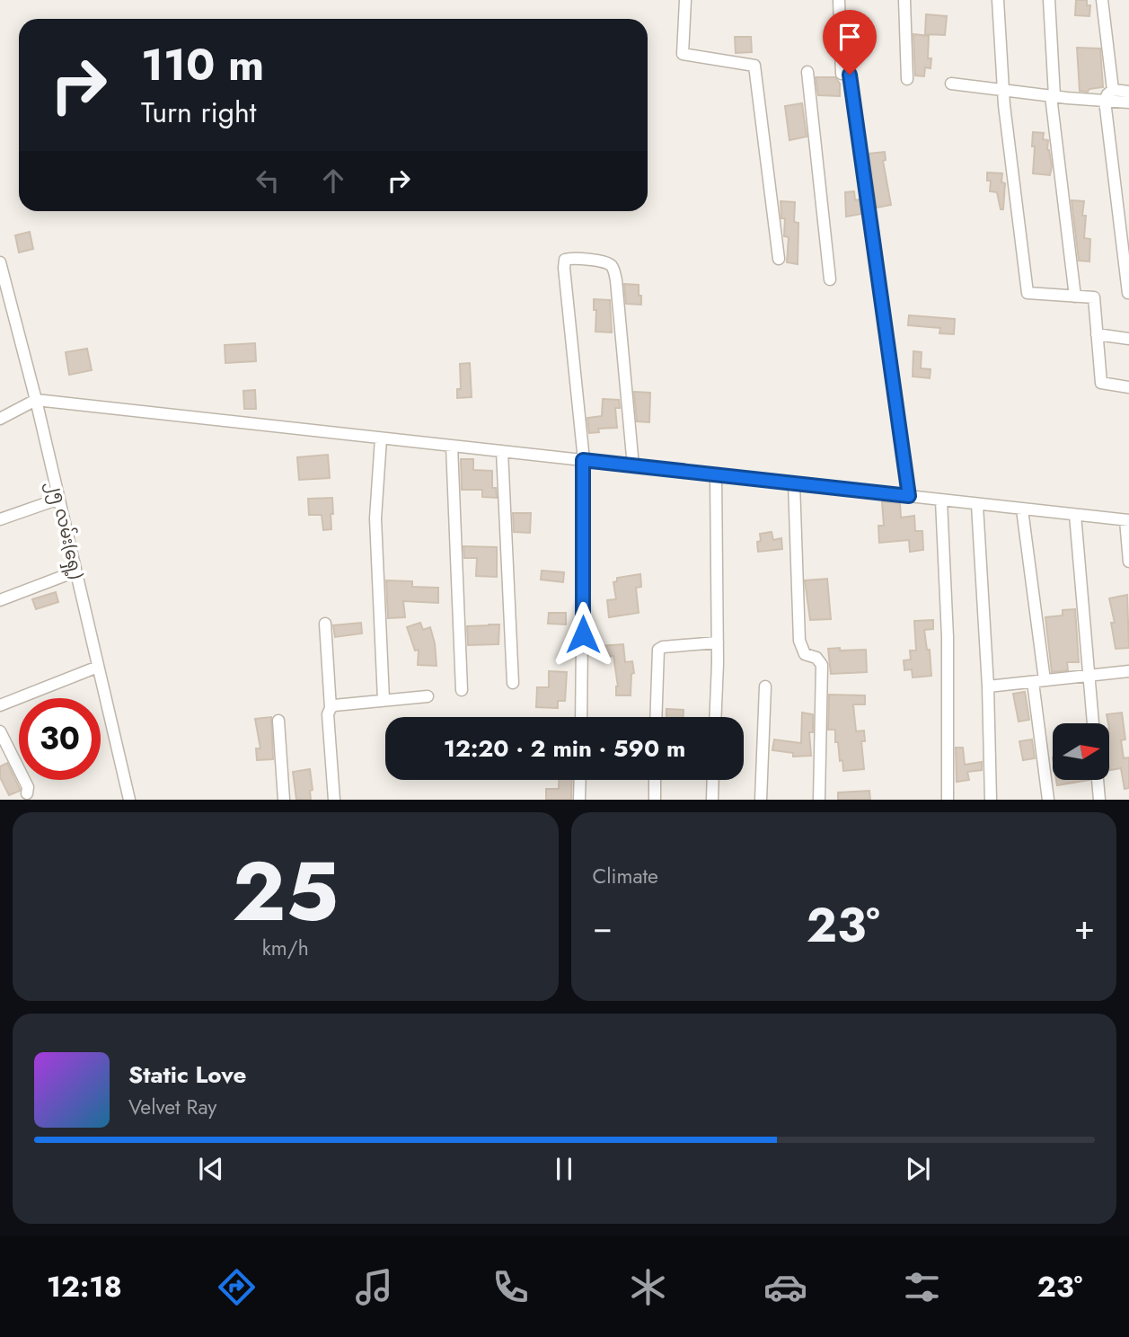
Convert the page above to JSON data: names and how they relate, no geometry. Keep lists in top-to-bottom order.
{
  "streets": {
    "street": ["၂၅ လမ်း(ရှေ့)"]
  },
  "north": "right",
  "page": {
    "turn": ["110 m", "Turn right"],
    "limit": "30",
    "trip": "12:20 · 2 min · 590 m",
    "tile": [
      ["25", "km/h"],
      "Climate"
    ],
    "heat": ["−", "23°", "+"],
    "song": ["Static Love", "Velvet Ray"],
    "tabs": ["12:18", "23°"]
  }
}
